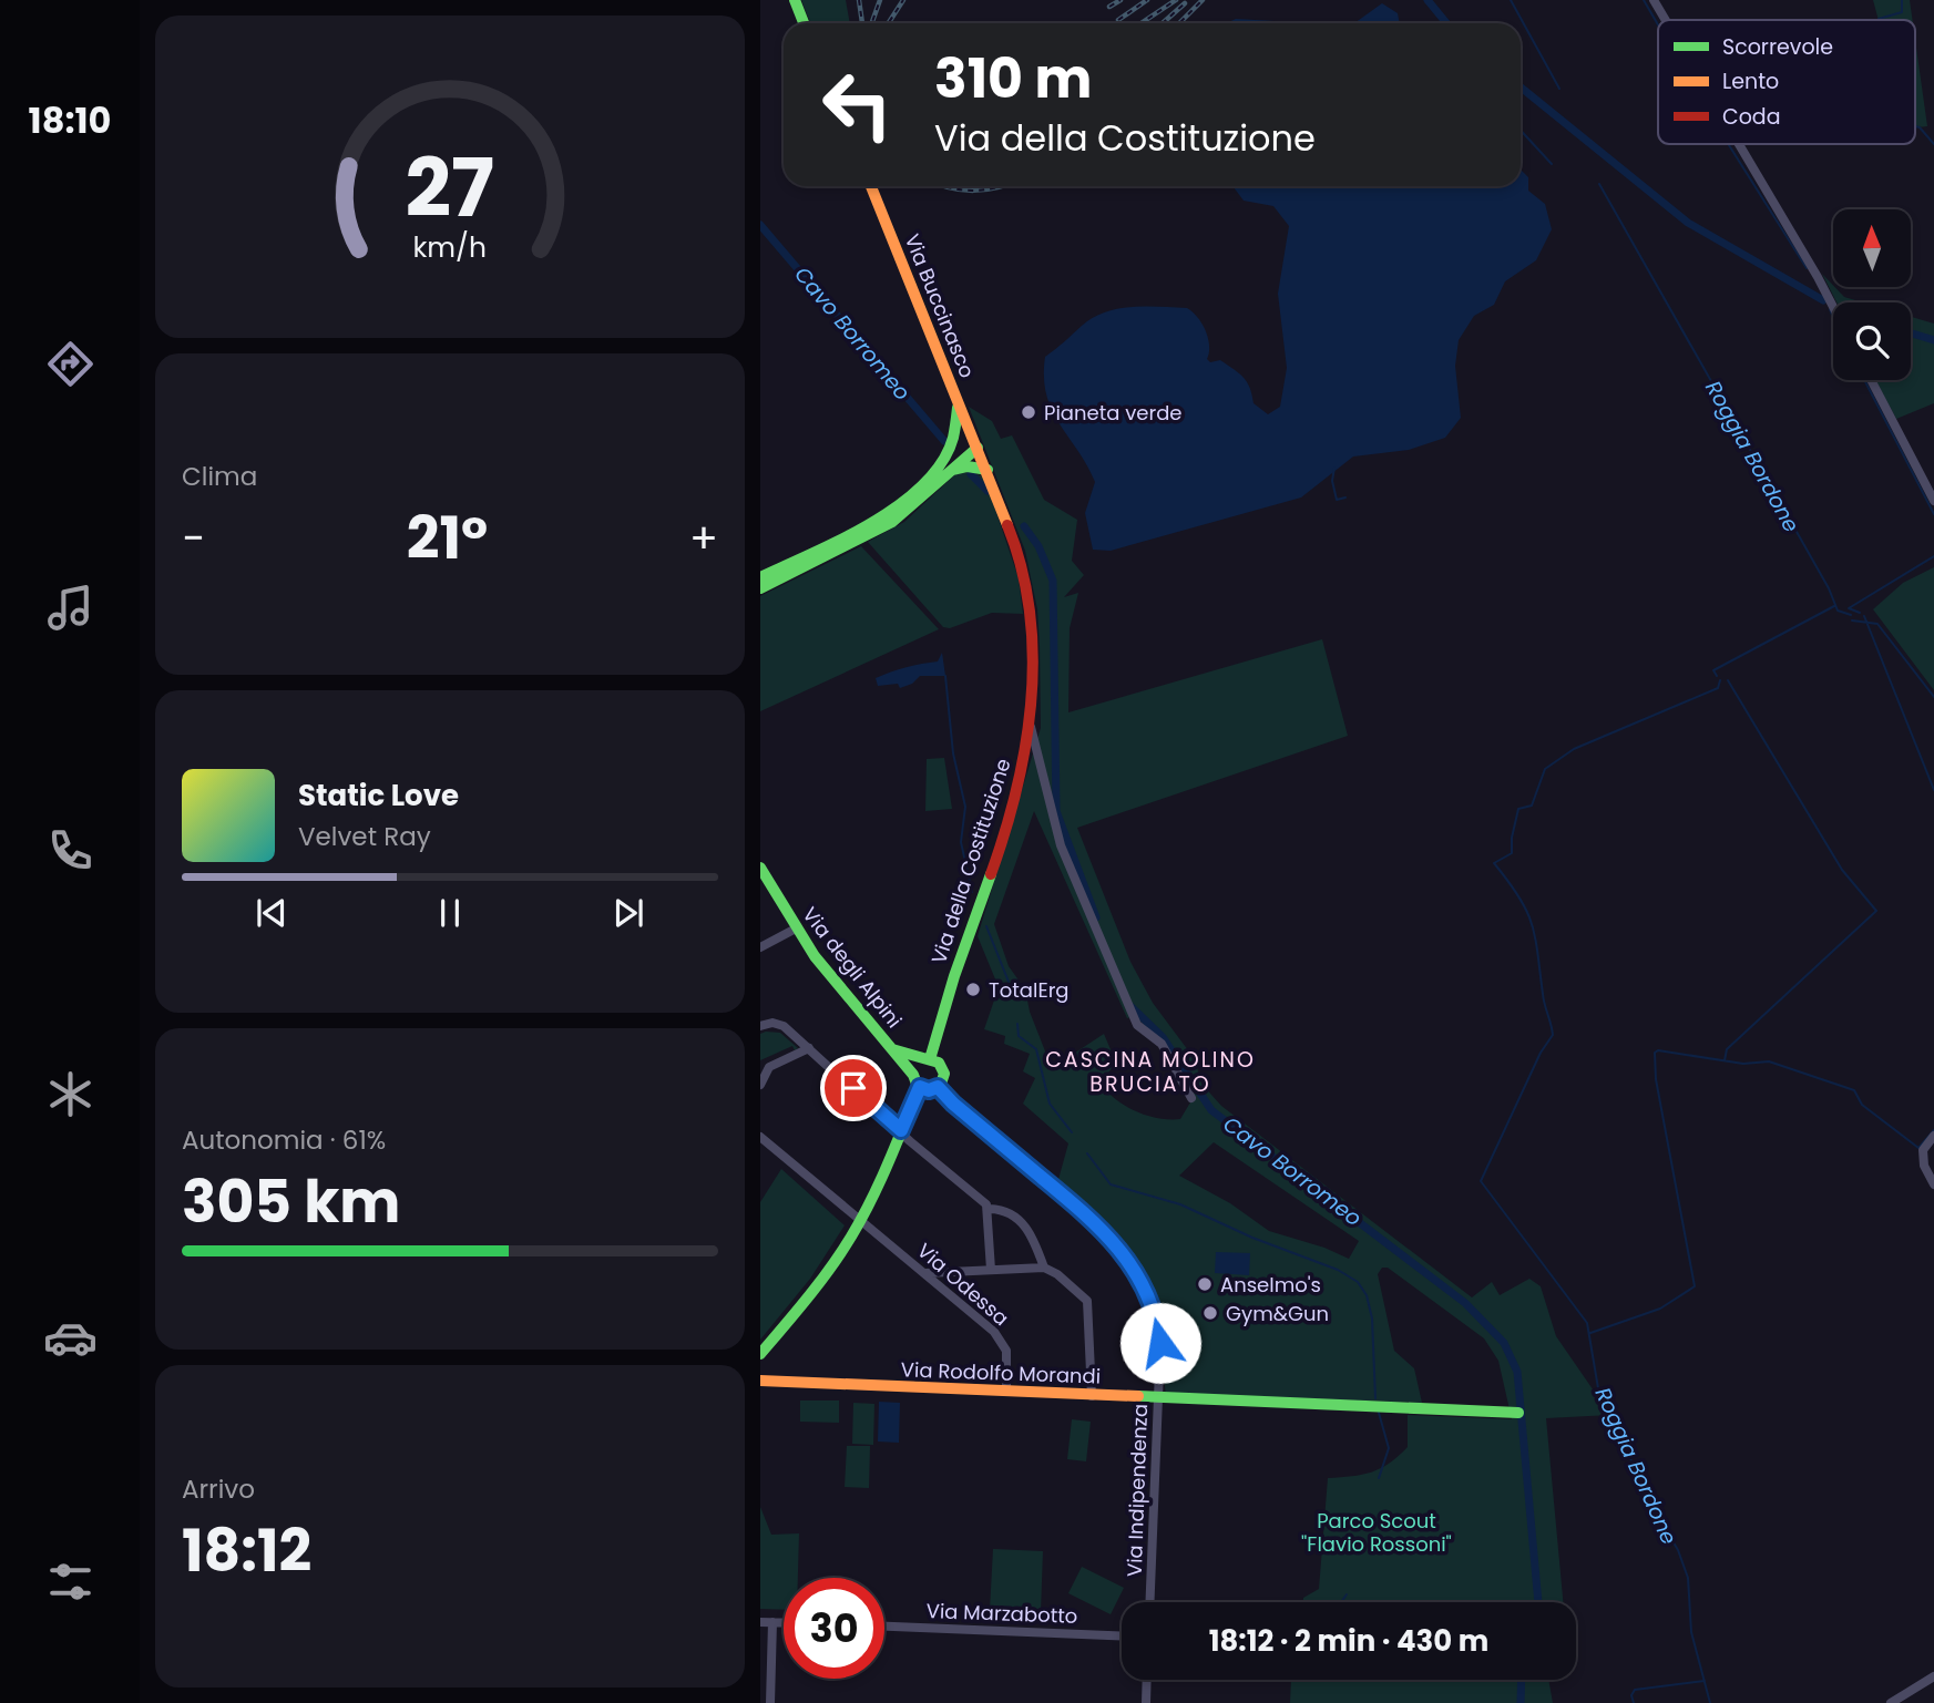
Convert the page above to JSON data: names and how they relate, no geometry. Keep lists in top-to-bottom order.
{
  "streets": {
    "street": [
      "Via Buccinasco",
      "Via della Costituzione",
      "Via degli Alpini",
      "Via Odessa",
      "Via Rodolfo Morandi",
      "Via Indipendenza",
      "Via Marzabotto"
    ]
  },
  "crossings": [
    ["Via Buccinasco", "Via della Costituzione"],
    ["Via della Costituzione", "Via degli Alpini"],
    ["Via della Costituzione", "Via Indipendenza"],
    ["Via degli Alpini", "Via Indipendenza"],
    ["Via Odessa", "Via Rodolfo Morandi"],
    ["Via Rodolfo Morandi", "Via Indipendenza"]
  ],
  "districts": ["CASCINA MOLINO BRUCIATO"],
  "water": ["Cavo Borromeo", "Roggia Bordone"],
  "parks": ["Parco Scout \"Flavio Rossoni\""],
  "places": [
    "Pianeta verde",
    "TotalErg",
    "Anselmo's",
    "Gym&Gun"
  ],
  "legend": ["Scorrevole", "Lento", "Coda"],
  "north": "top",
  "page": {
    "tabs": "18:10",
    "turn": ["310 m", "Via della Costituzione"],
    "tile": [
      "Clima",
      ["Autonomia · 61%", "305 km"],
      ["Arrivo", "18:12"]
    ],
    "heat": ["−", "21°", "+"],
    "song": ["Static Love", "Velvet Ray"],
    "limit": "30",
    "trip": "18:12 · 2 min · 430 m",
    "gauge": ["27", "km/h"]
  }
}
